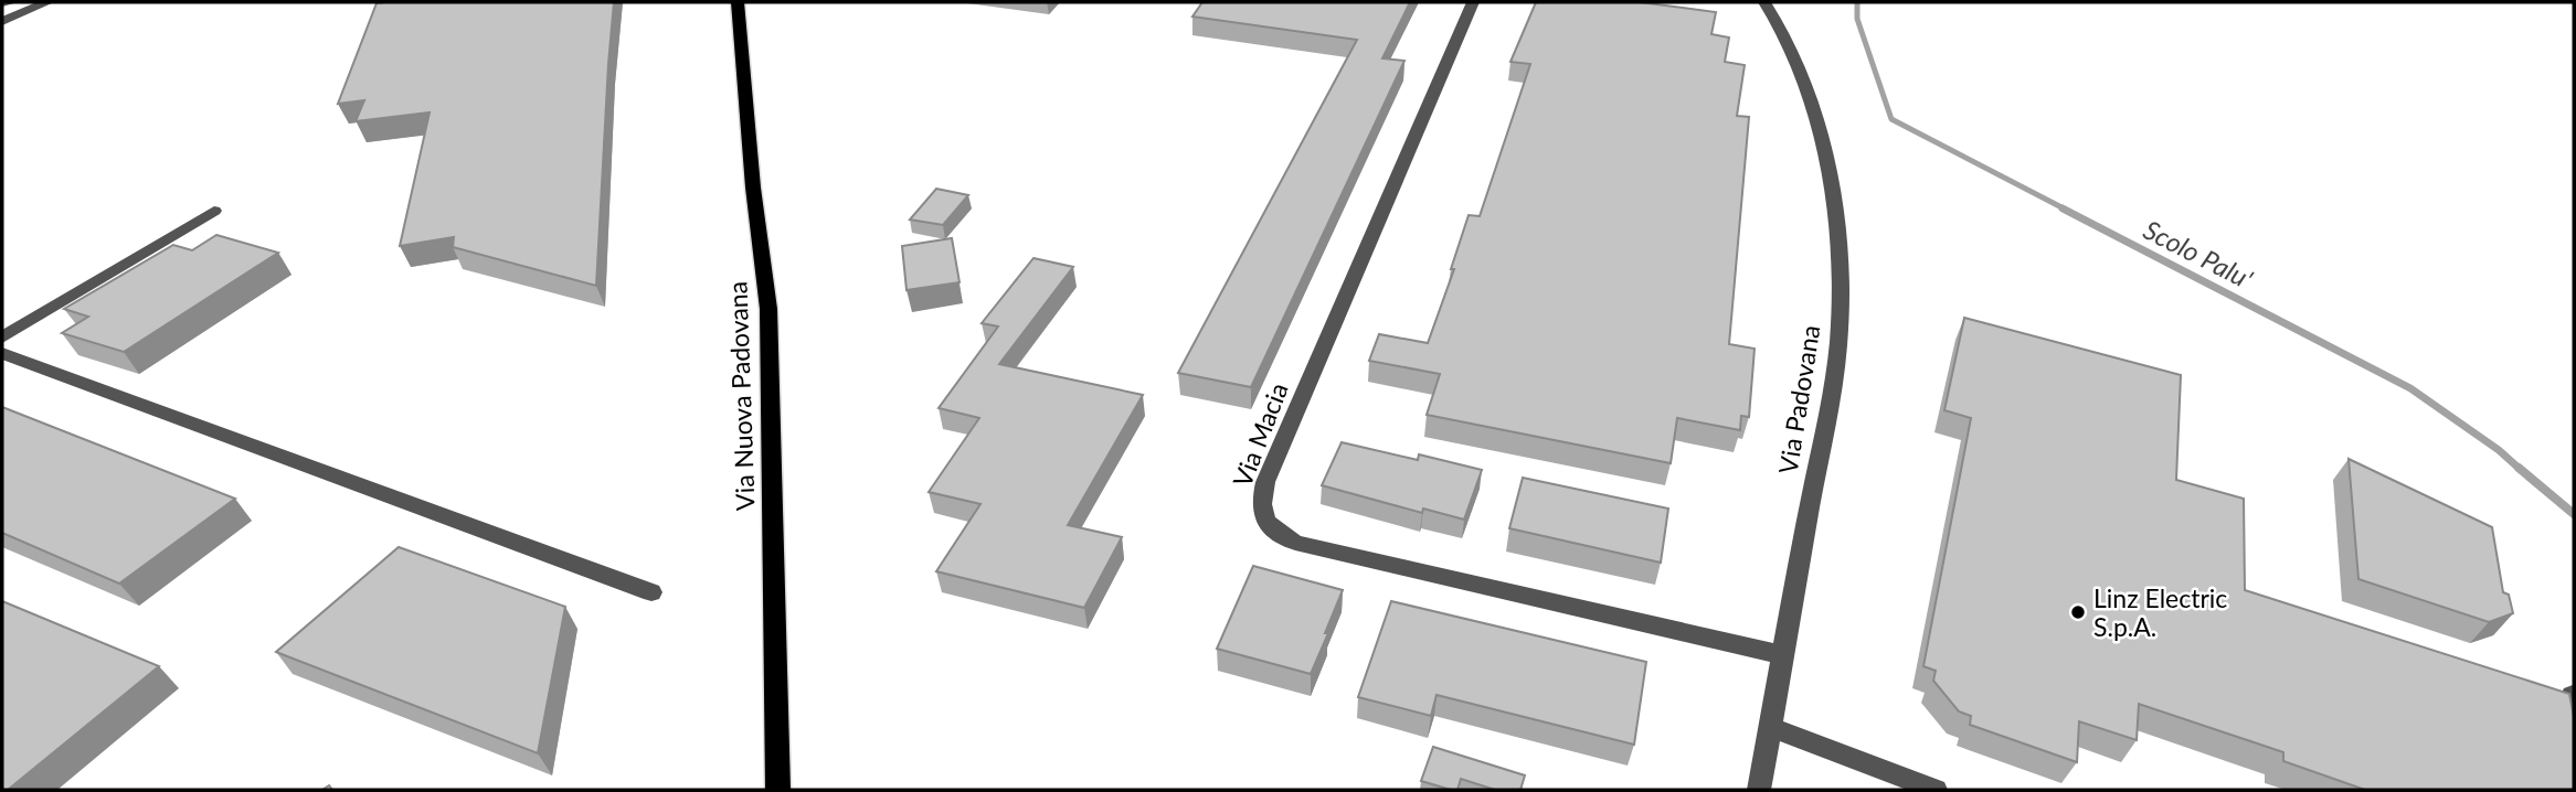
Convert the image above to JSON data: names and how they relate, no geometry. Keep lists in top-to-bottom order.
{
  "streets": {
    "main road": ["Via Nuova Padovana"],
    "street": ["Via Padovana", "Via Macia"]
  },
  "crossings": [
    ["Via Padovana", "Via Macia"]
  ],
  "water": ["Scolo Palu'"],
  "places": ["Linz Electric S.p.A."]
}
